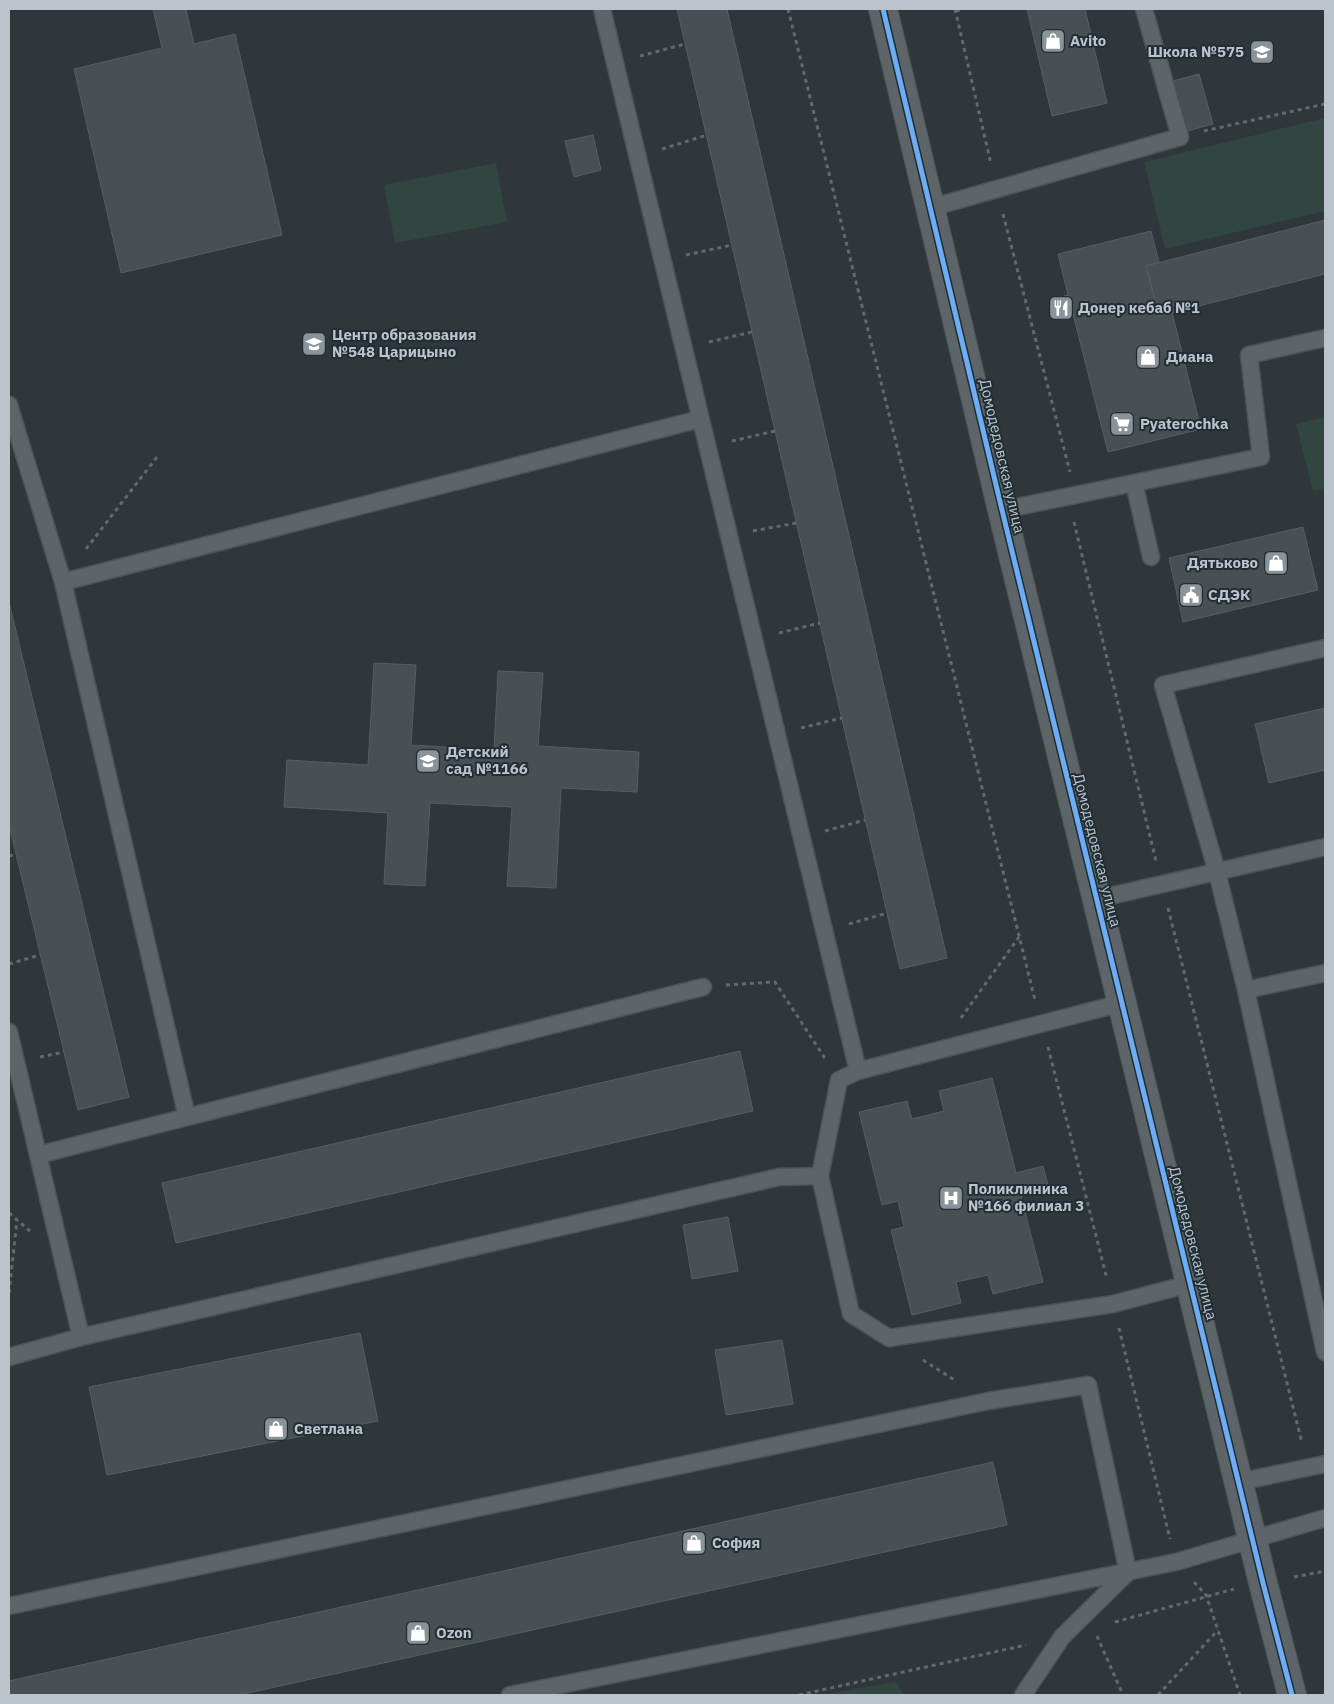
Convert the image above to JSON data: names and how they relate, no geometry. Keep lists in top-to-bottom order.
{
  "streets": {
    "street": ["Домодедовская улица"]
  },
  "places": {
    "shop": [
      "Avito",
      "Диана",
      "Дятьково",
      "Светлана",
      "София",
      "Ozon"
    ],
    "school or university": ["Школа №575", "Центр образования №548 Царицыно", "Детский сад №1166"],
    "restaurant": ["Донер кебаб №1"],
    "supermarket": ["Pyaterochka"],
    "public building": ["СДЭК"],
    "hospital": ["Поликлиника №166 филиал 3"]
  }
}
